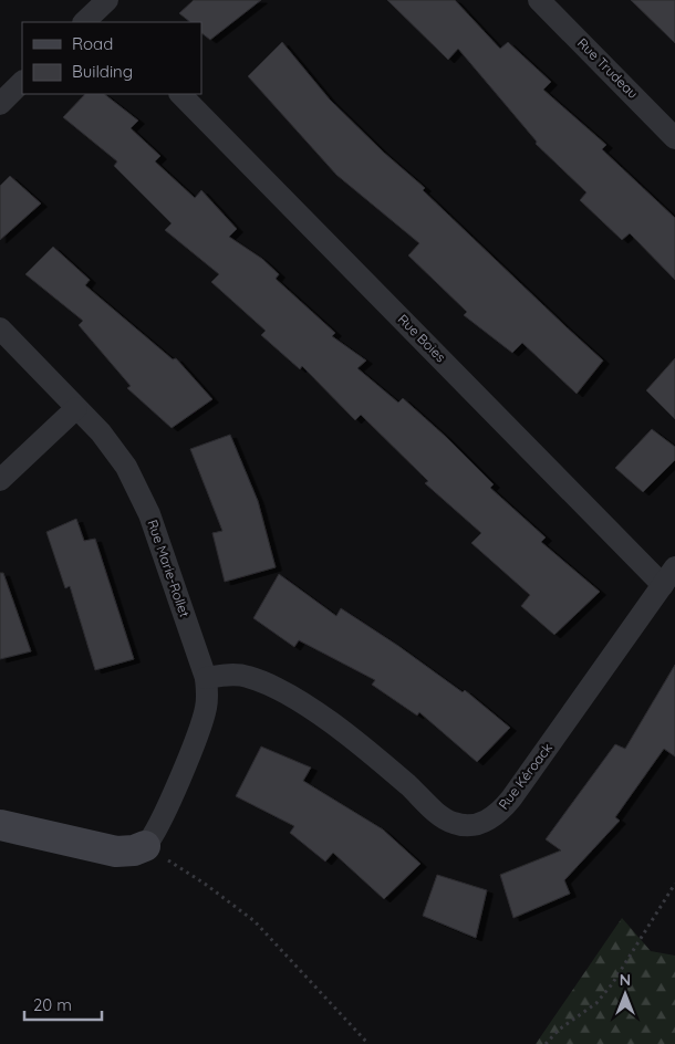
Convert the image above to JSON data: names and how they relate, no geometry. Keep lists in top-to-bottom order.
{
  "streets": {
    "street": [
      "Rue Trudeau",
      "Rue Boies",
      "Rue Marie-Rollet",
      "Rue Kéroack"
    ]
  },
  "crossings": [
    ["Rue Boies", "Rue Kéroack"],
    ["Rue Marie-Rollet", "Rue Kéroack"]
  ],
  "legend": ["Road", "Building"],
  "scale_bar": "20 m",
  "north": "top"
}
